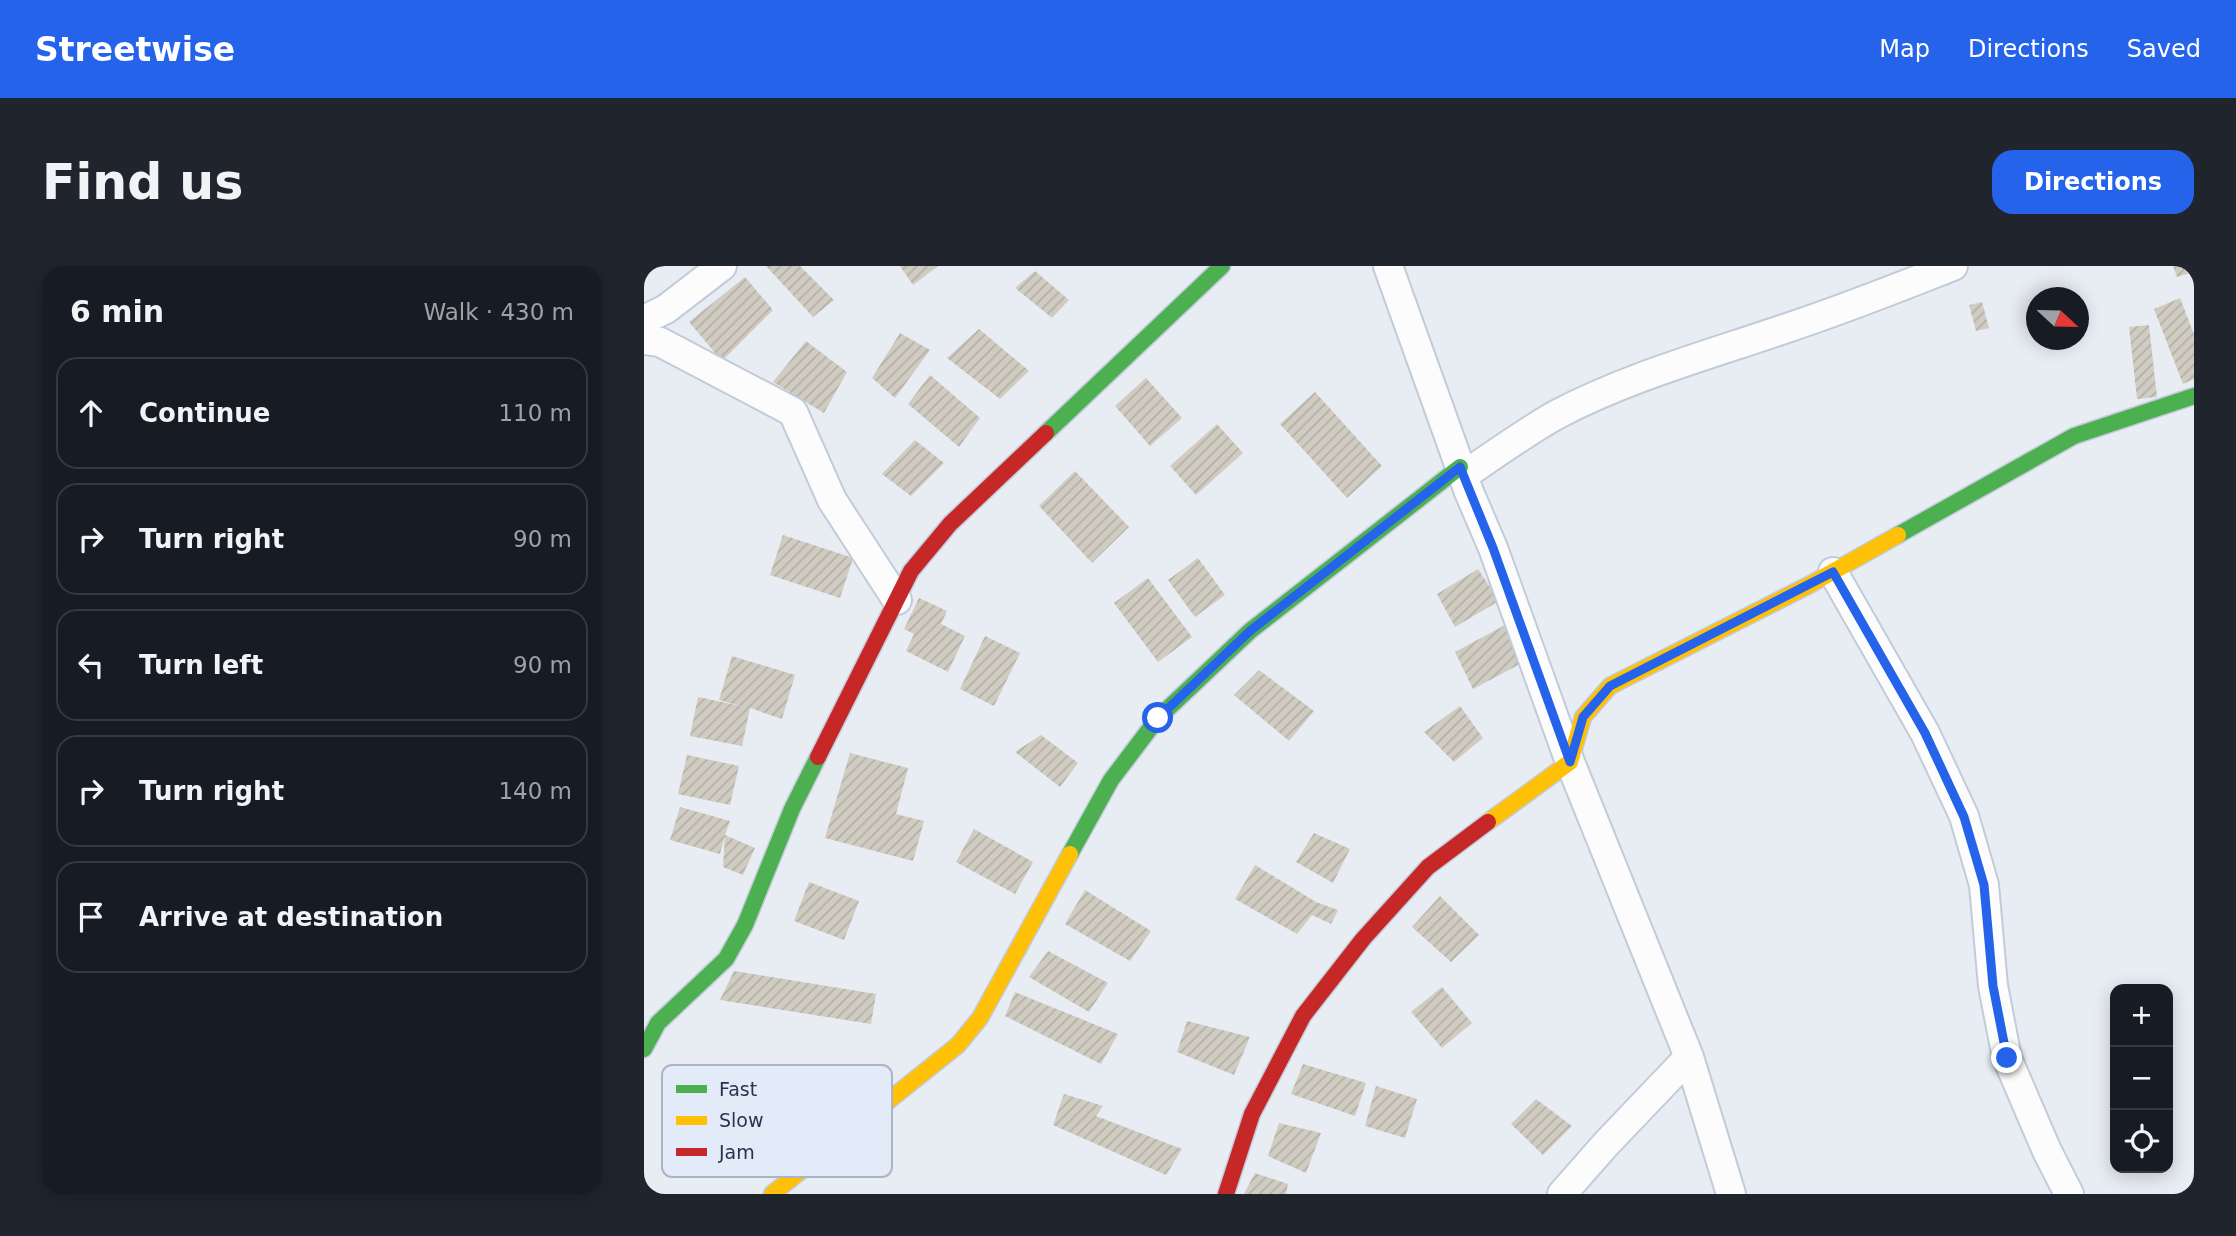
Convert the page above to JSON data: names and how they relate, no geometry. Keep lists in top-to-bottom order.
{
  "legend": ["Fast", "Slow", "Jam"],
  "north": "right",
  "page": {
    "header": "Streetwise",
    "nav": ["Map", "Directions", "Saved"],
    "buttons": "Directions",
    "title": "Find us",
    "heading": ["6 min", "Walk · 430 m"],
    "list": [
      ["Continue", "110 m"],
      ["Turn right", "90 m"],
      ["Turn left", "90 m"],
      ["Turn right", "140 m"],
      "Arrive at destination"
    ],
    "map_buttons": ["+", "−"]
  }
}
